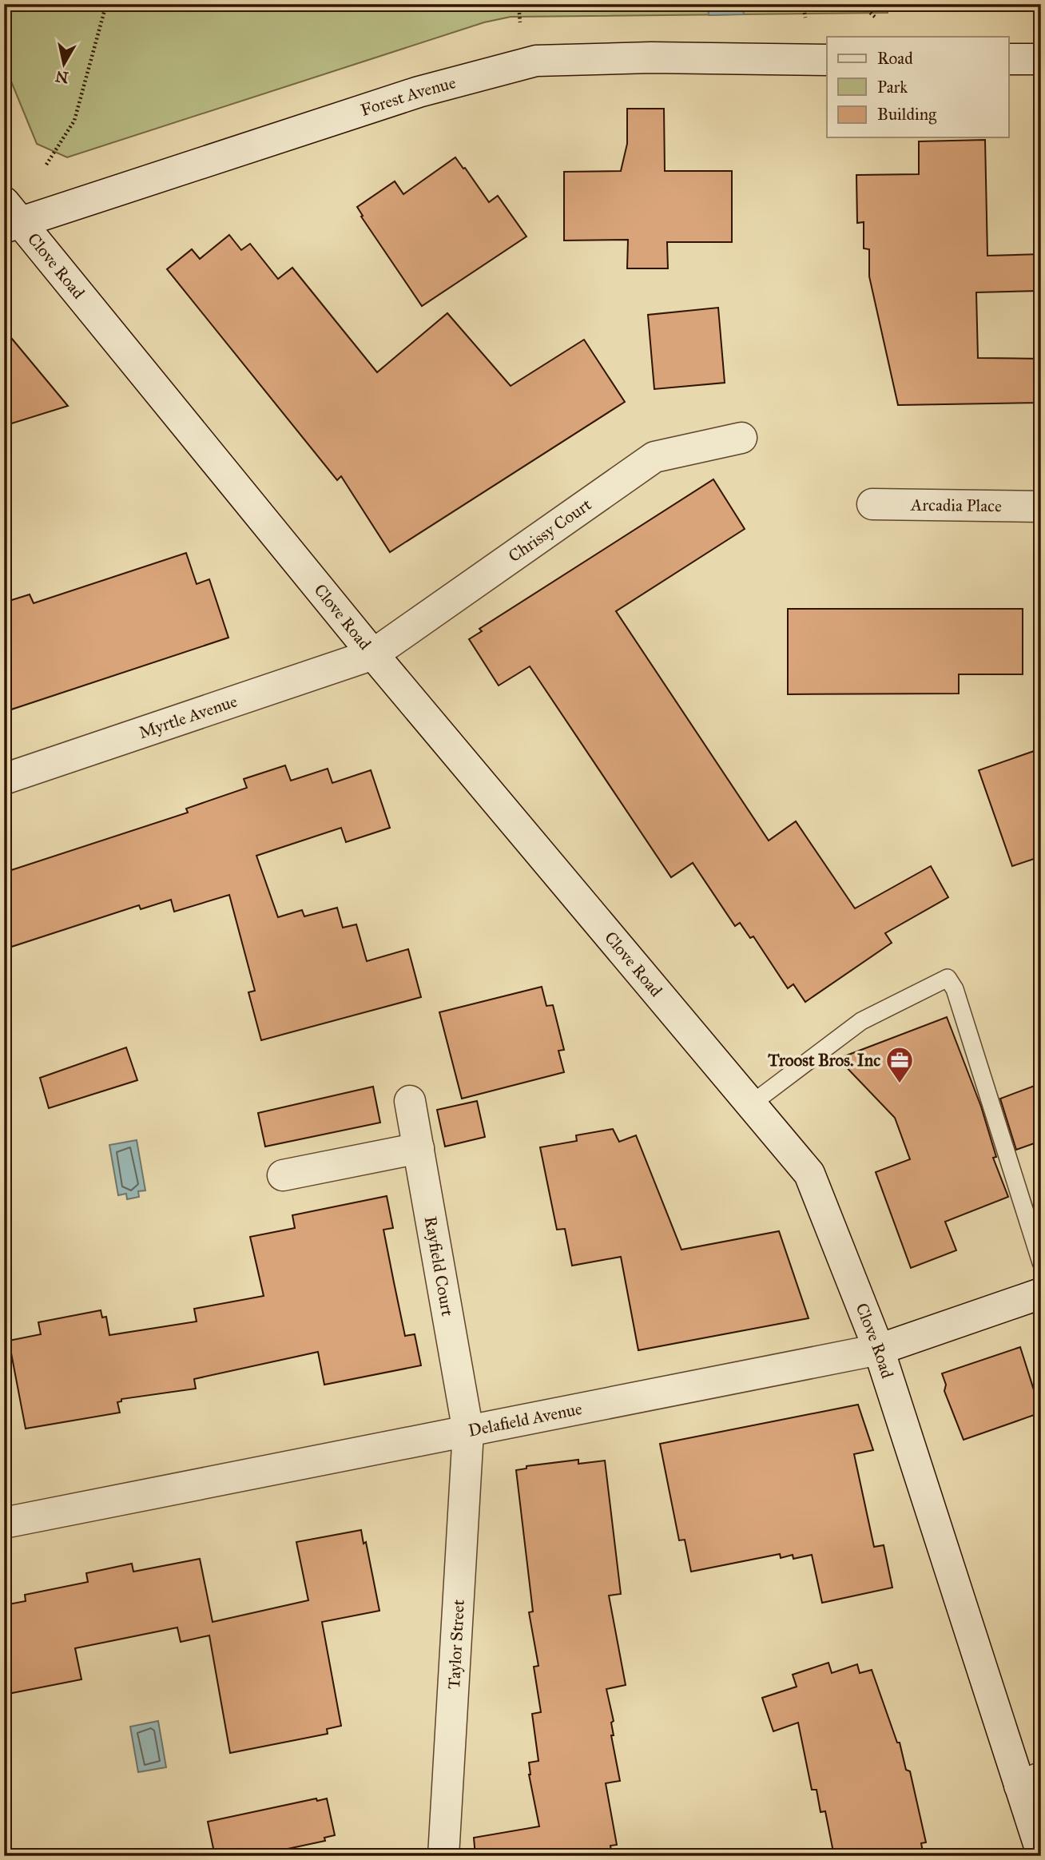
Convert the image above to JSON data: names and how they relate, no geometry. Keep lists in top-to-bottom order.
{
  "streets": {
    "street": [
      "Forest Avenue",
      "Clove Road",
      "Arcadia Place",
      "Chrissy Court",
      "Myrtle Avenue",
      "Rayfield Court",
      "Delafield Avenue",
      "Taylor Street"
    ]
  },
  "crossings": [
    ["Forest Avenue", "Clove Road"],
    ["Clove Road", "Chrissy Court"],
    ["Clove Road", "Myrtle Avenue"],
    ["Clove Road", "Delafield Avenue"],
    ["Chrissy Court", "Myrtle Avenue"],
    ["Rayfield Court", "Delafield Avenue"],
    ["Rayfield Court", "Taylor Street"],
    ["Delafield Avenue", "Taylor Street"]
  ],
  "places": {
    "office": ["Troost Bros. Inc"]
  },
  "legend": ["Road", "Park", "Building"],
  "north": "bottom"
}
